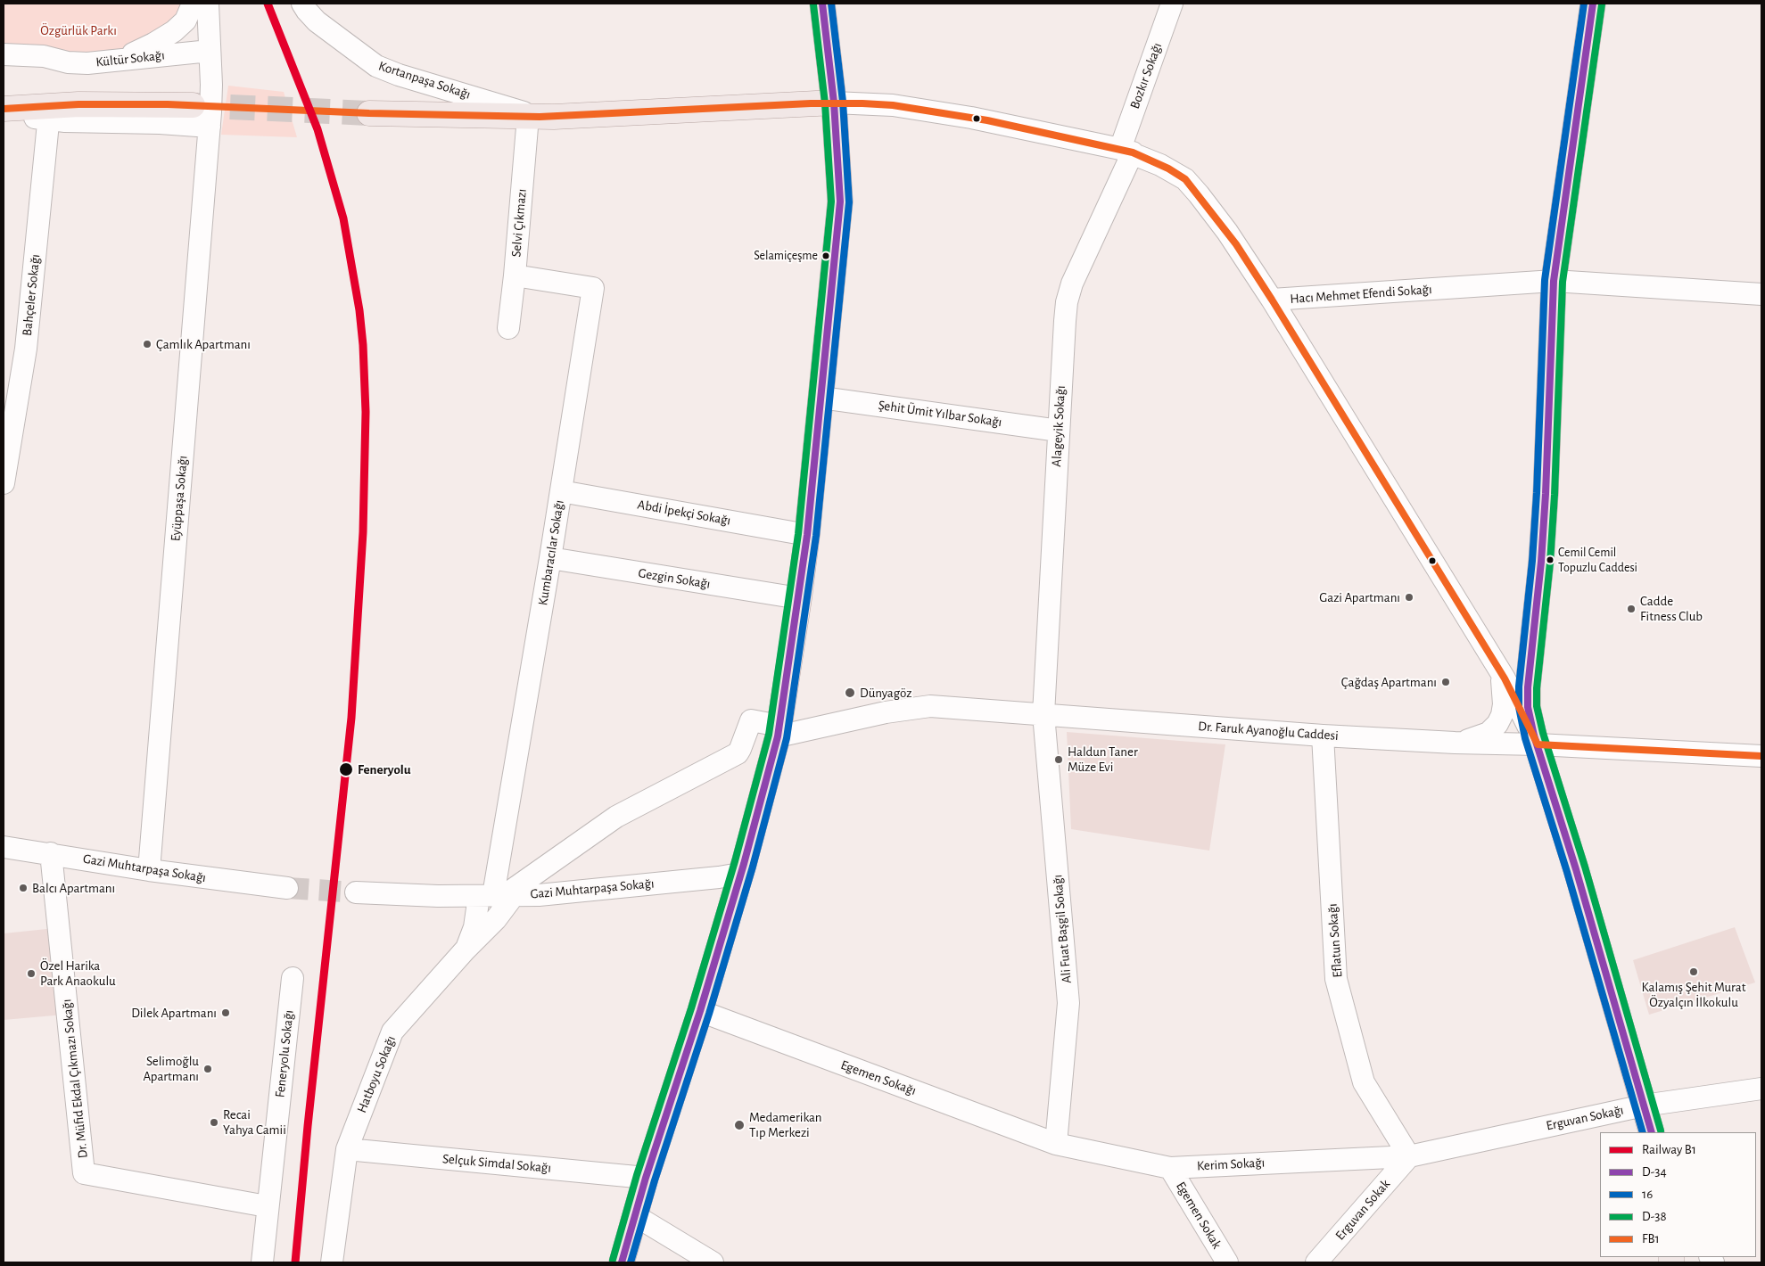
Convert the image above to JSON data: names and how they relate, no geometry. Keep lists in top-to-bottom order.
{
  "streets": {
    "street": [
      "Kültür Sokağı",
      "Bozkır Sokağı",
      "Kortanpaşa Sokağı",
      "Selvi Çıkmazı",
      "Hacı Mehmet Efendi Sokağı",
      "Bahçeler Sokağı",
      "Şehit Ümit Yılbar Sokağı",
      "Alageyik Sokağı",
      "Eyüppaşa Sokağı",
      "Abdi İpekçi Sokağı",
      "Kumbaracılar Sokağı",
      "Gezgin Sokağı",
      "Dr. Faruk Ayanoğlu Caddesi",
      "Gazi Muhtarpaşa Sokağı",
      "Ali Fuat Başgil Sokağı",
      "Eflatun Sokağı",
      "Feneryolu Sokağı",
      "Hatboyu Sokağı",
      "Egemen Sokağı",
      "Dr. Müfid Ekdal Çıkmazı Sokağı",
      "Erguvan Sokağı",
      "Selçuk Simdal Sokağı",
      "Kerim Sokağı",
      "Erguvan Sokak",
      "Egemen Sokak"
    ]
  },
  "crossings": [
    ["Kültür Sokağı", "Eyüppaşa Sokağı"],
    ["Bozkır Sokağı", "Hacı Mehmet Efendi Sokağı"],
    ["Bozkır Sokağı", "Alageyik Sokağı"],
    ["Kortanpaşa Sokağı", "Selvi Çıkmazı"],
    ["Selvi Çıkmazı", "Kumbaracılar Sokağı"],
    ["Hacı Mehmet Efendi Sokağı", "Alageyik Sokağı"],
    ["Şehit Ümit Yılbar Sokağı", "Alageyik Sokağı"],
    ["Alageyik Sokağı", "Dr. Faruk Ayanoğlu Caddesi"],
    ["Alageyik Sokağı", "Ali Fuat Başgil Sokağı"],
    ["Eyüppaşa Sokağı", "Gazi Muhtarpaşa Sokağı"],
    ["Abdi İpekçi Sokağı", "Kumbaracılar Sokağı"],
    ["Kumbaracılar Sokağı", "Gezgin Sokağı"],
    ["Kumbaracılar Sokağı", "Gazi Muhtarpaşa Sokağı"],
    ["Kumbaracılar Sokağı", "Hatboyu Sokağı"],
    ["Dr. Faruk Ayanoğlu Caddesi", "Ali Fuat Başgil Sokağı"],
    ["Dr. Faruk Ayanoğlu Caddesi", "Eflatun Sokağı"],
    ["Gazi Muhtarpaşa Sokağı", "Hatboyu Sokağı"],
    ["Gazi Muhtarpaşa Sokağı", "Dr. Müfid Ekdal Çıkmazı Sokağı"],
    ["Ali Fuat Başgil Sokağı", "Egemen Sokağı"],
    ["Ali Fuat Başgil Sokağı", "Kerim Sokağı"],
    ["Eflatun Sokağı", "Erguvan Sokağı"],
    ["Eflatun Sokağı", "Kerim Sokağı"],
    ["Eflatun Sokağı", "Erguvan Sokak"],
    ["Feneryolu Sokağı", "Dr. Müfid Ekdal Çıkmazı Sokağı"],
    ["Hatboyu Sokağı", "Selçuk Simdal Sokağı"],
    ["Egemen Sokağı", "Kerim Sokağı"],
    ["Erguvan Sokağı", "Kerim Sokağı"],
    ["Erguvan Sokağı", "Erguvan Sokak"],
    ["Kerim Sokağı", "Erguvan Sokak"],
    ["Kerim Sokağı", "Egemen Sokak"]
  ],
  "parks": ["Özgürlük Parkı"],
  "places": [
    "Selamiçeşme",
    "Çamlık Apartmanı",
    "Cemil Cemil Topuzlu Caddesi",
    "Gazi Apartmanı",
    "Cadde Fitness Club",
    "Çağdaş Apartmanı",
    "Dünyagöz",
    "Haldun Taner Müze Evi",
    "Feneryolu",
    "Balcı Apartmanı",
    "Kalamış Şehit Murat Özyalçın İlkokulu",
    "Özel Harika Park Anaokulu",
    "Dilek Apartmanı",
    "Selimoğlu Apartmanı",
    "Recai Yahya Camii",
    "Medamerikan Tıp Merkezi"
  ],
  "lines": [
    "rail line B1",
    "transit line D-34",
    "transit line 16",
    "transit line D-38",
    "transit line FB1"
  ],
  "legend": [
    "Railway B1",
    "D-34",
    "16",
    "D-38",
    "FB1"
  ]
}
